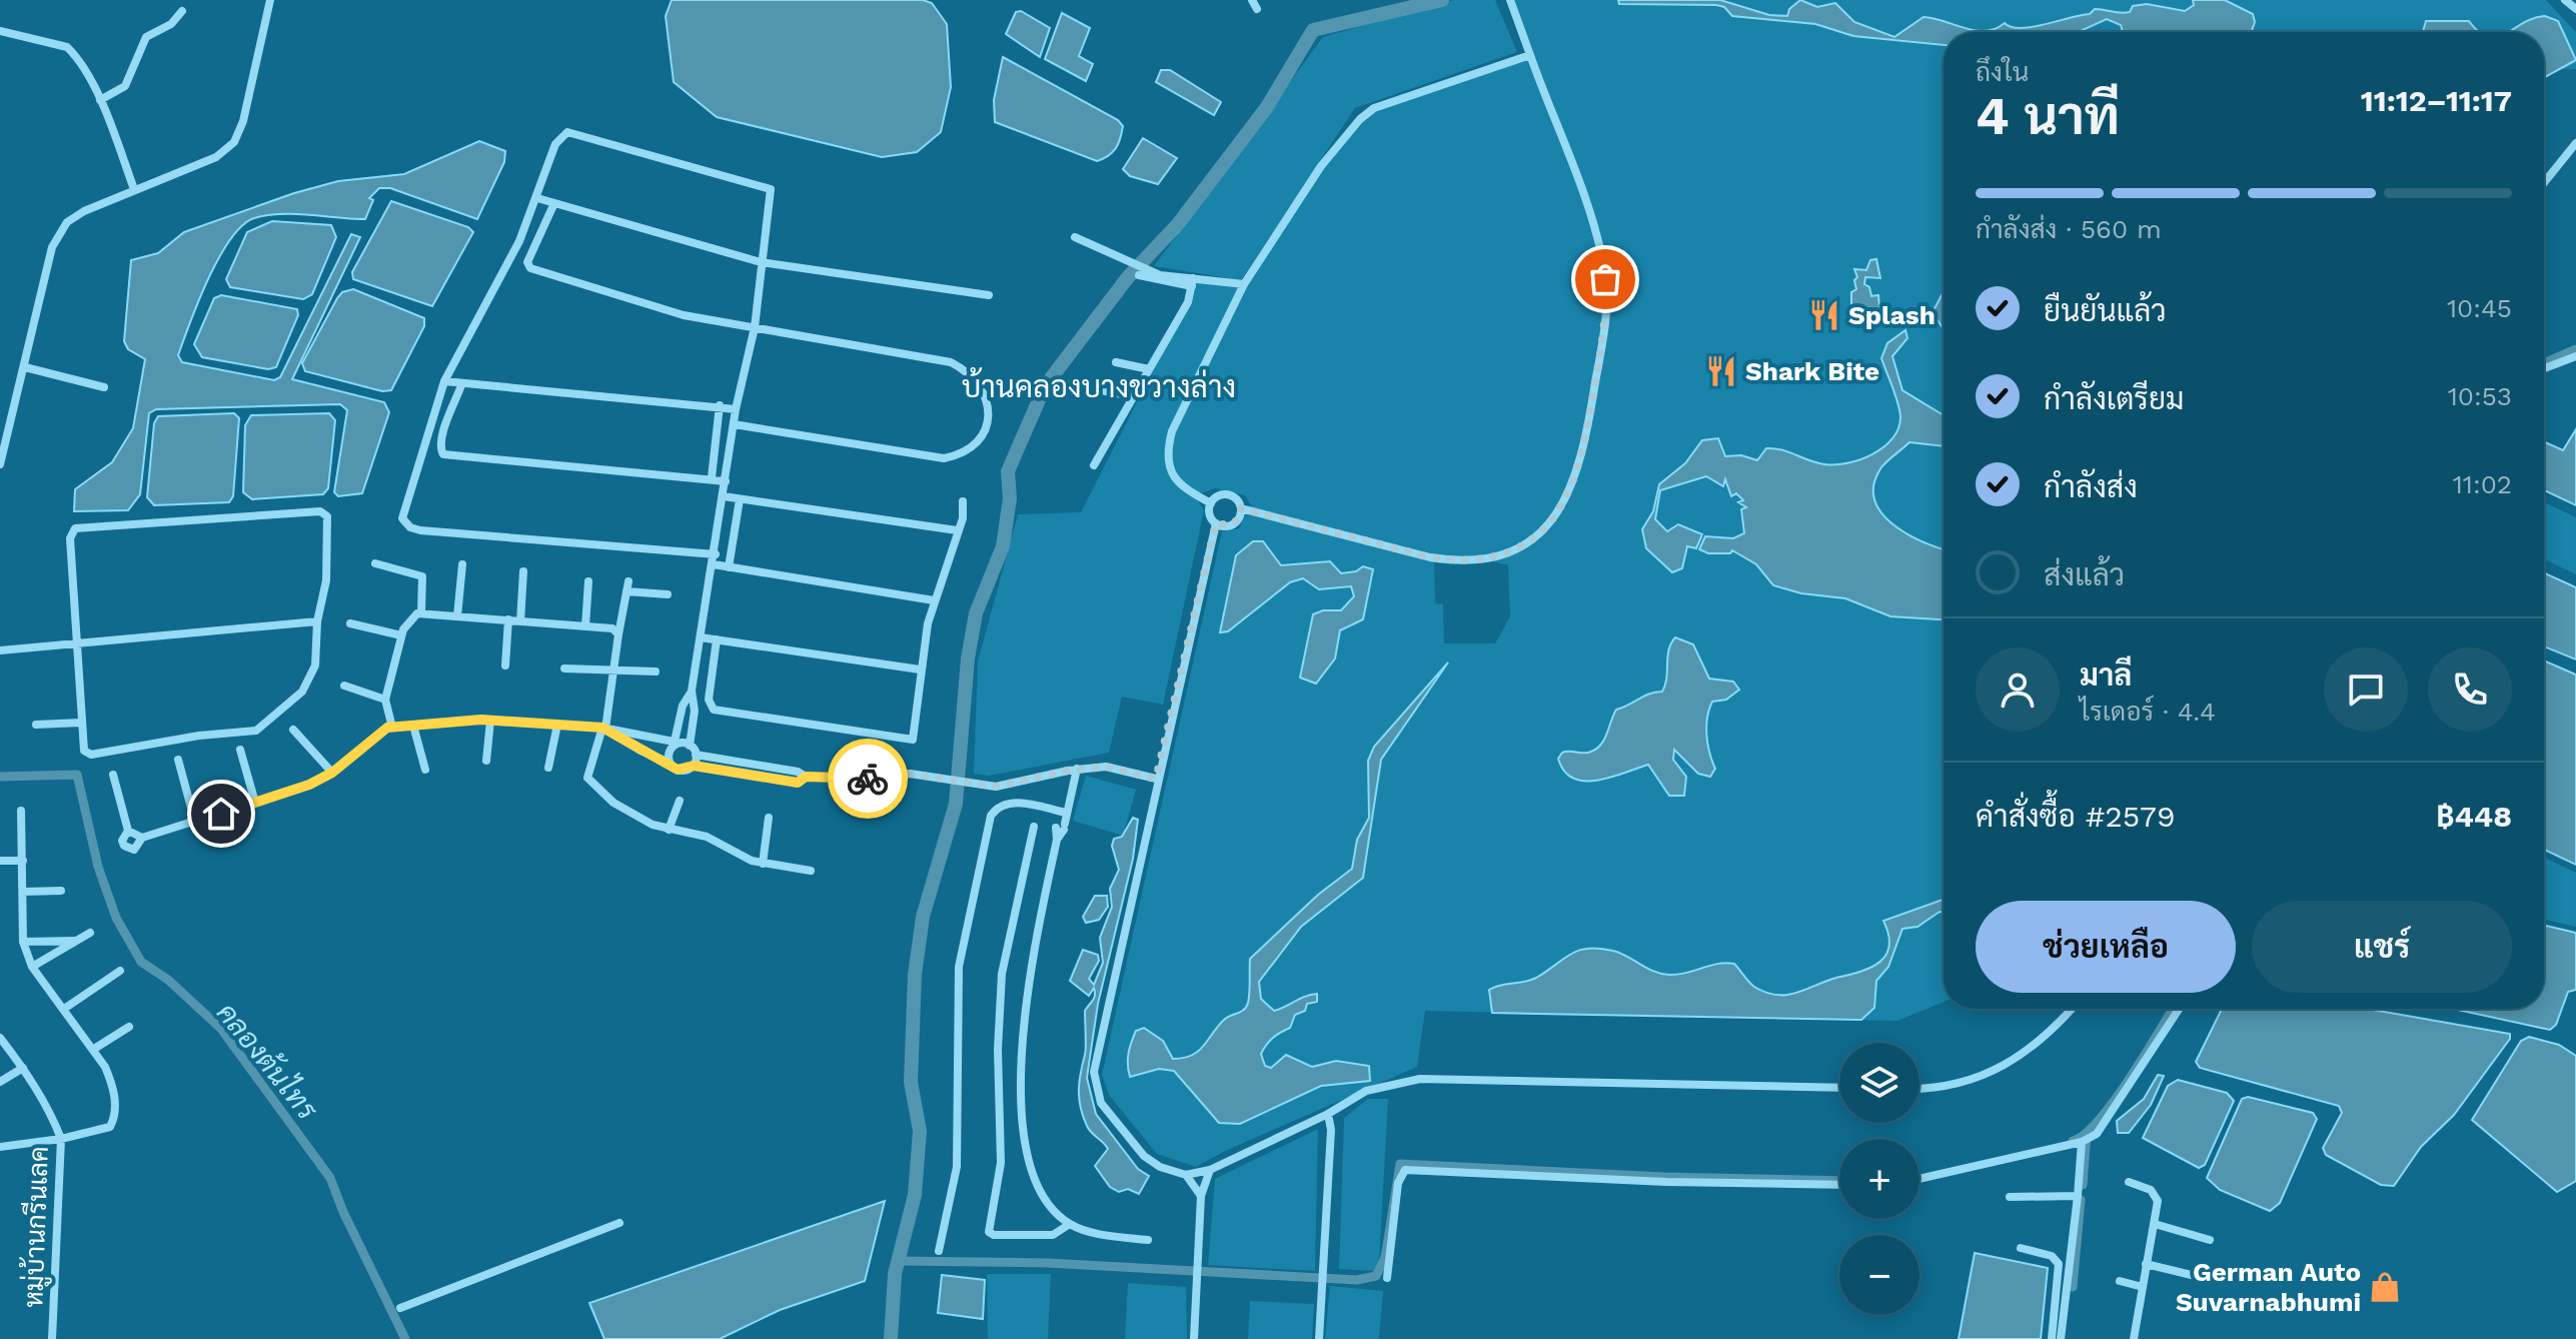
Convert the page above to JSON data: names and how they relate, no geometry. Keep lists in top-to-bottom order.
{
  "streets": {
    "street": ["หมู่บ้านกรีนเลค"]
  },
  "districts": ["บ้านคลองบางขวางล่าง"],
  "water": ["คลองต้นไทร"],
  "places": {
    "restaurant": ["Splash", "Shark Bite"],
    "shop": ["German Auto Suvarnabhumi"]
  },
  "page": {
    "heading": ["4 นาที", "ถึงใน", "11:12–11:17"],
    "panel": [
      "มาลี",
      "ไรเดอร์ · 4.4",
      "คำสั่งซื้อ #2579",
      "฿448"
    ],
    "bar": "กำลังส่ง · 560 m",
    "list": [
      ["ยืนยันแล้ว", "10:45"],
      ["กำลังเตรียม", "10:53"],
      ["กำลังส่ง", "11:02"],
      "ส่งแล้ว"
    ],
    "buttons": ["ช่วยเหลือ", "แชร์"],
    "map_buttons": ["+", "−"]
  }
}
